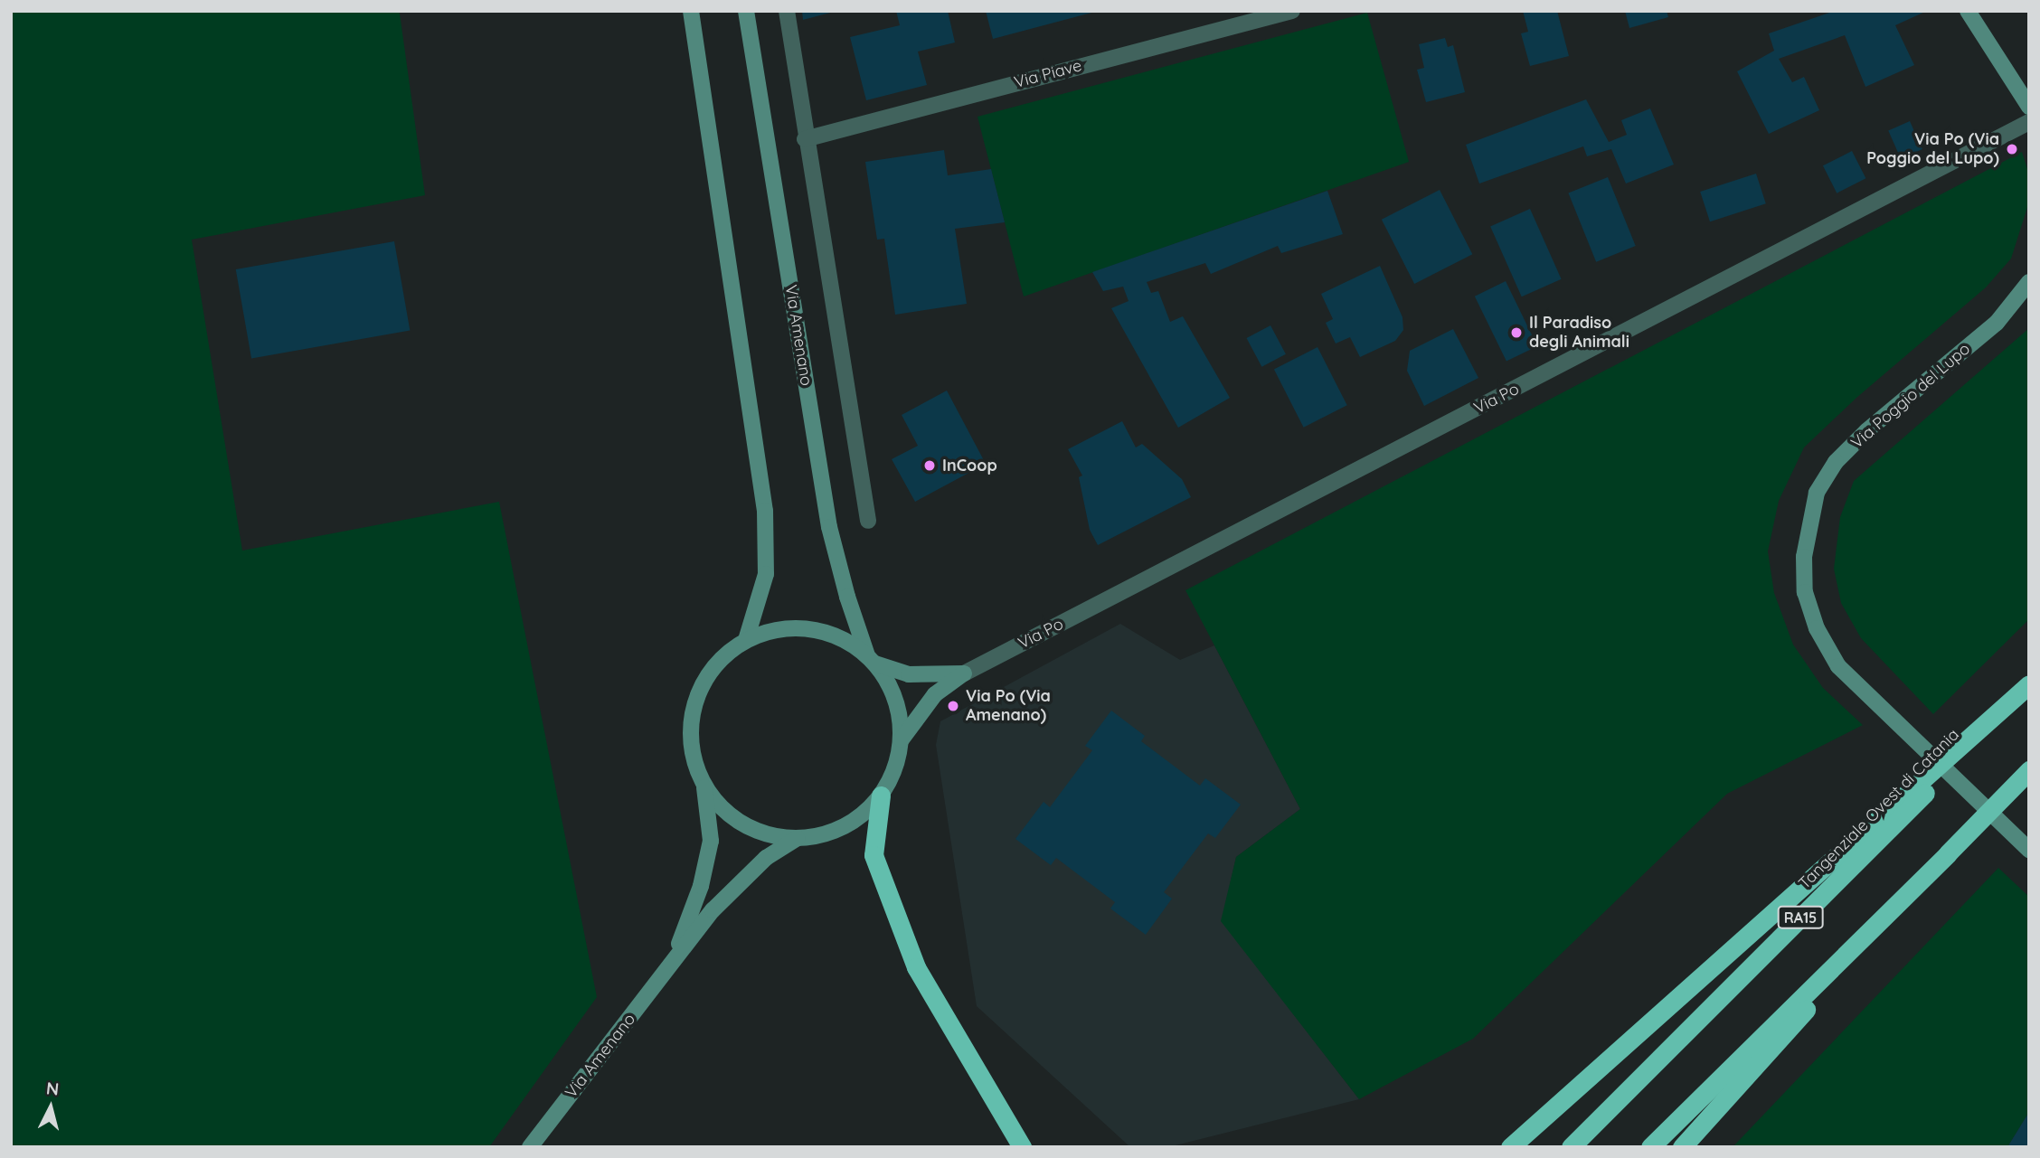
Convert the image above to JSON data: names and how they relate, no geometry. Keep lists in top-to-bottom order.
{
  "streets": {
    "highway": ["Tangenziale Ovest di Catania", "RA15"],
    "main road": ["Via Amenano", "Via Poggio del Lupo"],
    "street": ["Via Piave", "Via Po"]
  },
  "places": [
    "Via Po (Via Poggio del Lupo)",
    "Il Paradiso degli Animali",
    "InCoop",
    "Via Po (Via Amenano)"
  ],
  "north": "top"
}
